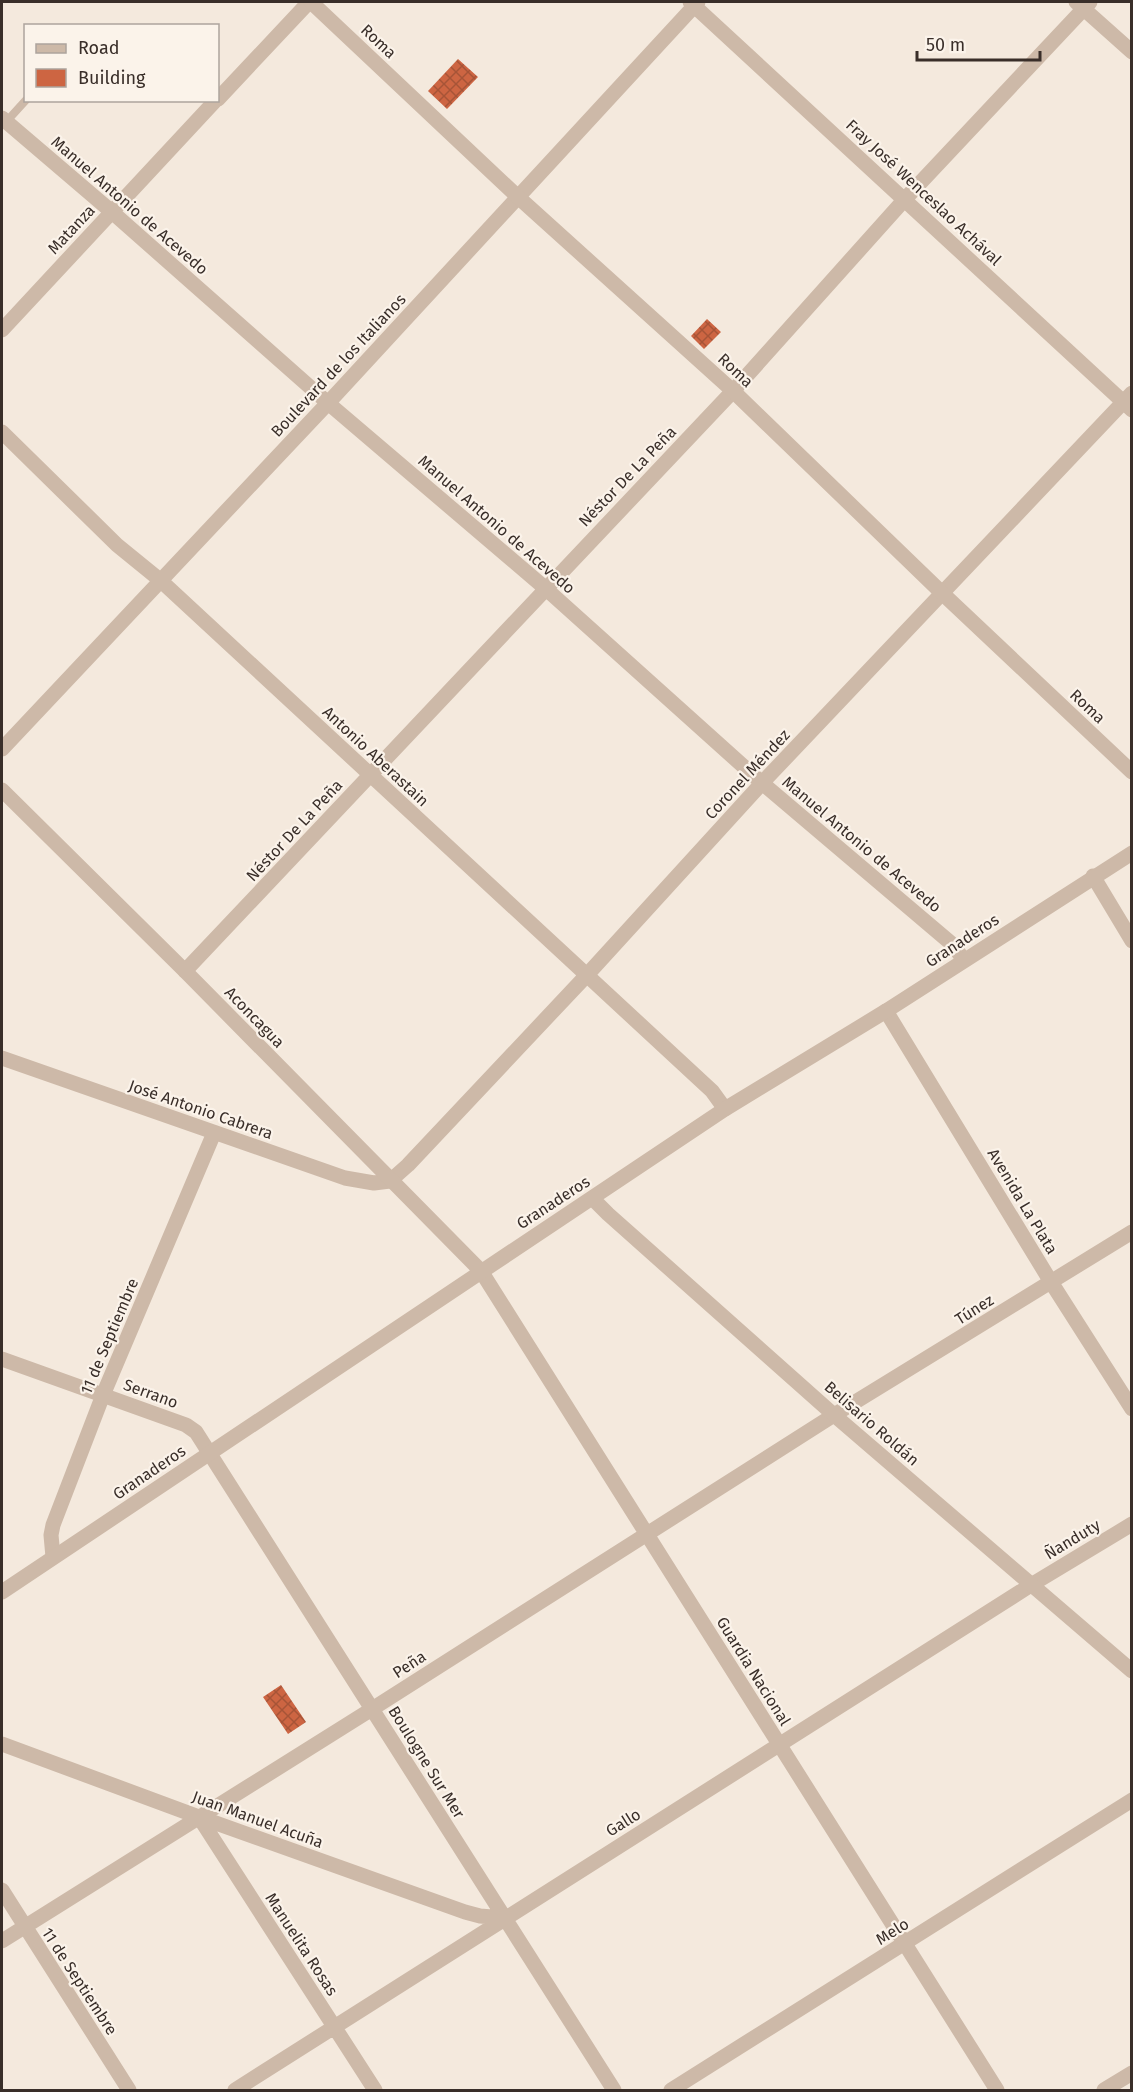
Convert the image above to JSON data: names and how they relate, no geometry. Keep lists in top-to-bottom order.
{
  "streets": {
    "street": [
      "Roma",
      "Fray José Wenceslao Achával",
      "Manuel Antonio de Acevedo",
      "Matanza",
      "Boulevard de los Italianos",
      "Néstor De La Peña",
      "Antonio Aberastain",
      "Coronel Méndez",
      "Granaderos",
      "Aconcagua",
      "José Antonio Cabrera",
      "Avenida La Plata",
      "Túnez",
      "11 de Septiembre",
      "Serrano",
      "Belisario Roldán",
      "Ñanduty",
      "Peña",
      "Guardia Nacional",
      "Boulogne Sur Mer",
      "Juan Manuel Acuña",
      "Gallo",
      "Melo",
      "Manuelita Rosas"
    ]
  },
  "crossings": [
    ["Roma", "Matanza"],
    ["Roma", "Boulevard de los Italianos"],
    ["Roma", "Néstor De La Peña"],
    ["Roma", "Coronel Méndez"],
    ["Fray José Wenceslao Achával", "Boulevard de los Italianos"],
    ["Fray José Wenceslao Achával", "Néstor De La Peña"],
    ["Fray José Wenceslao Achával", "Coronel Méndez"],
    ["Manuel Antonio de Acevedo", "Matanza"],
    ["Manuel Antonio de Acevedo", "Boulevard de los Italianos"],
    ["Manuel Antonio de Acevedo", "Néstor De La Peña"],
    ["Manuel Antonio de Acevedo", "Coronel Méndez"],
    ["Manuel Antonio de Acevedo", "Granaderos"],
    ["Boulevard de los Italianos", "Antonio Aberastain"],
    ["Néstor De La Peña", "Antonio Aberastain"],
    ["Néstor De La Peña", "Aconcagua"],
    ["Antonio Aberastain", "Coronel Méndez"],
    ["Antonio Aberastain", "Granaderos"],
    ["Coronel Méndez", "Aconcagua"],
    ["Coronel Méndez", "José Antonio Cabrera"],
    ["Granaderos", "Aconcagua"],
    ["Granaderos", "Avenida La Plata"],
    ["Granaderos", "11 de Septiembre"],
    ["Granaderos", "Serrano"],
    ["Granaderos", "Belisario Roldán"],
    ["Granaderos", "Guardia Nacional"],
    ["Granaderos", "Boulogne Sur Mer"],
    ["Aconcagua", "José Antonio Cabrera"],
    ["Aconcagua", "Guardia Nacional"],
    ["José Antonio Cabrera", "11 de Septiembre"],
    ["Avenida La Plata", "Túnez"],
    ["Túnez", "Belisario Roldán"],
    ["Túnez", "Peña"],
    ["11 de Septiembre", "Serrano"],
    ["11 de Septiembre", "Peña"],
    ["Serrano", "Boulogne Sur Mer"],
    ["Belisario Roldán", "Ñanduty"],
    ["Belisario Roldán", "Peña"],
    ["Belisario Roldán", "Gallo"],
    ["Ñanduty", "Gallo"],
    ["Peña", "Guardia Nacional"],
    ["Peña", "Boulogne Sur Mer"],
    ["Peña", "Juan Manuel Acuña"],
    ["Peña", "Manuelita Rosas"],
    ["Guardia Nacional", "Gallo"],
    ["Guardia Nacional", "Melo"],
    ["Boulogne Sur Mer", "Juan Manuel Acuña"],
    ["Boulogne Sur Mer", "Gallo"],
    ["Juan Manuel Acuña", "Gallo"],
    ["Juan Manuel Acuña", "Manuelita Rosas"],
    ["Gallo", "Manuelita Rosas"]
  ],
  "legend": ["Road", "Building"],
  "scale_bar": "50 m"
}
